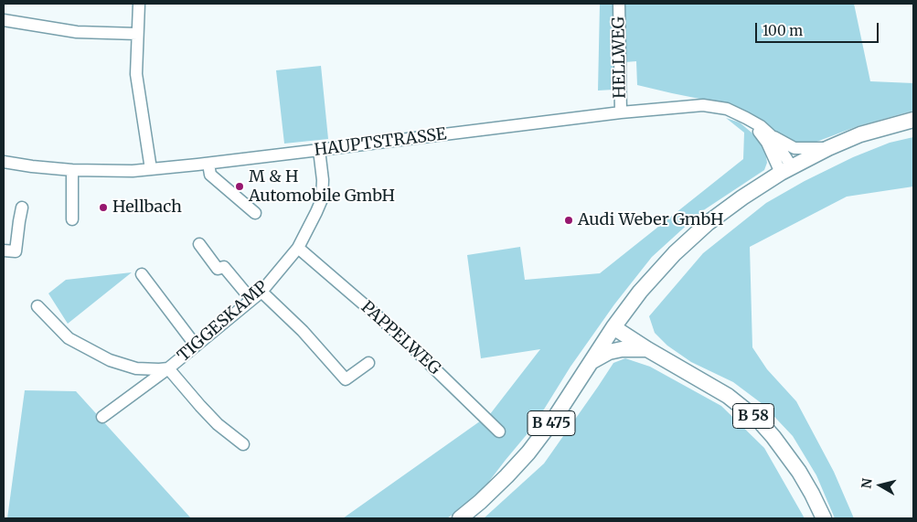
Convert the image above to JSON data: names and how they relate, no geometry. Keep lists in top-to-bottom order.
{
  "streets": {
    "main road": ["B 58", "B 475"],
    "street": [
      "HELLWEG",
      "HAUPTSTRASSE",
      "TIGGESKAMP",
      "PAPPELWEG"
    ]
  },
  "crossings": [
    ["HELLWEG", "HAUPTSTRASSE"],
    ["HAUPTSTRASSE", "TIGGESKAMP"],
    ["TIGGESKAMP", "PAPPELWEG"],
    ["B 58", "B 475"]
  ],
  "places": ["M & H Automobile GmbH", "Hellbach", "Audi Weber GmbH"],
  "scale_bar": "100 m",
  "north": "left"
}
